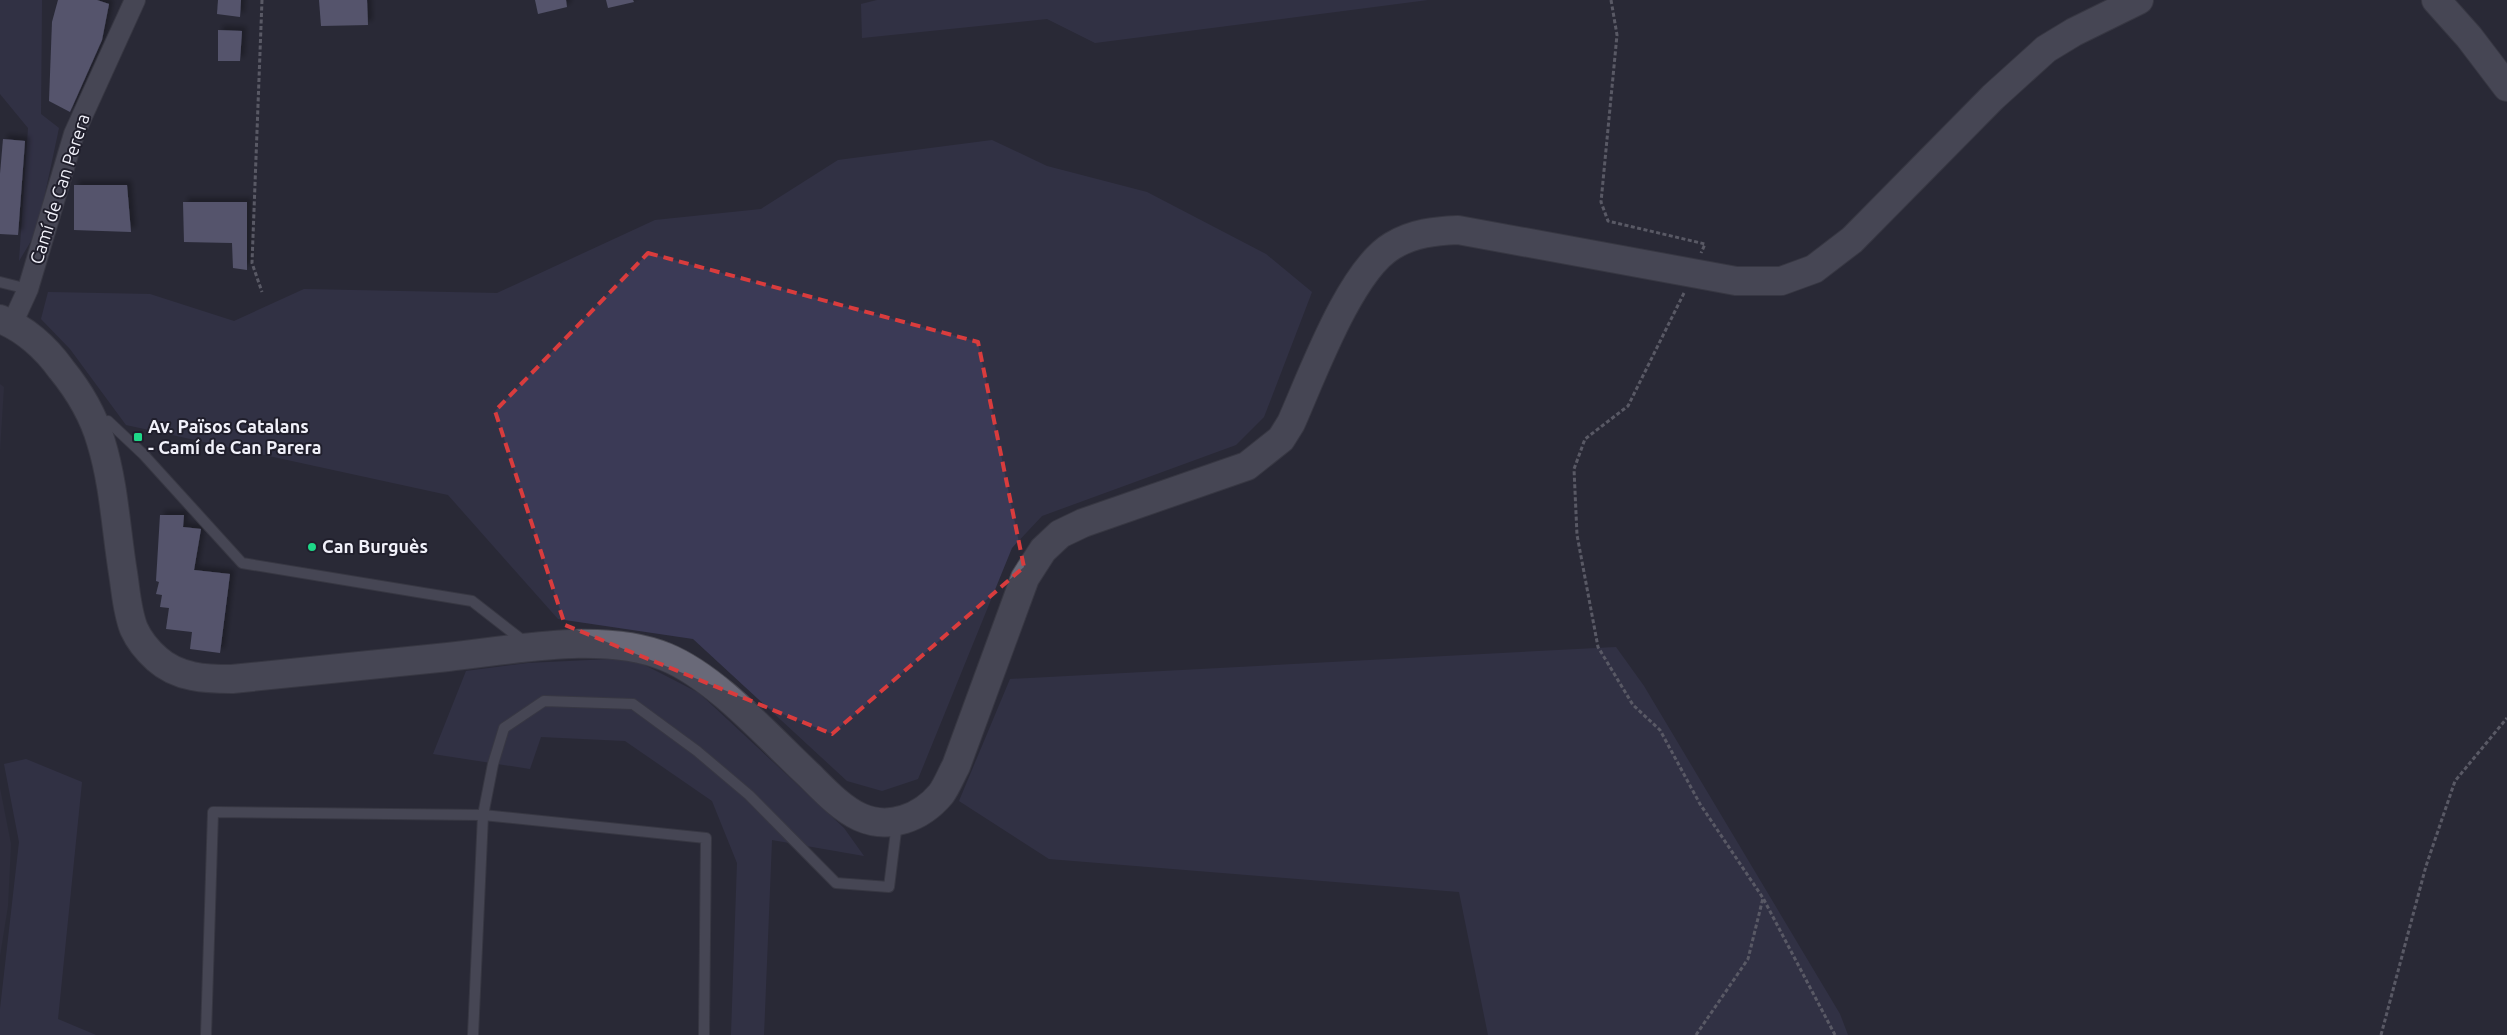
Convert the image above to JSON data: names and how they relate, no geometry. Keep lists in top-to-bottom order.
{
  "streets": {
    "street": ["Camí de Can Perera"]
  },
  "places": {
    "transit": ["Av. Països Catalans - Camí de Can Parera"],
    "other": ["Can Burguès"]
  }
}
